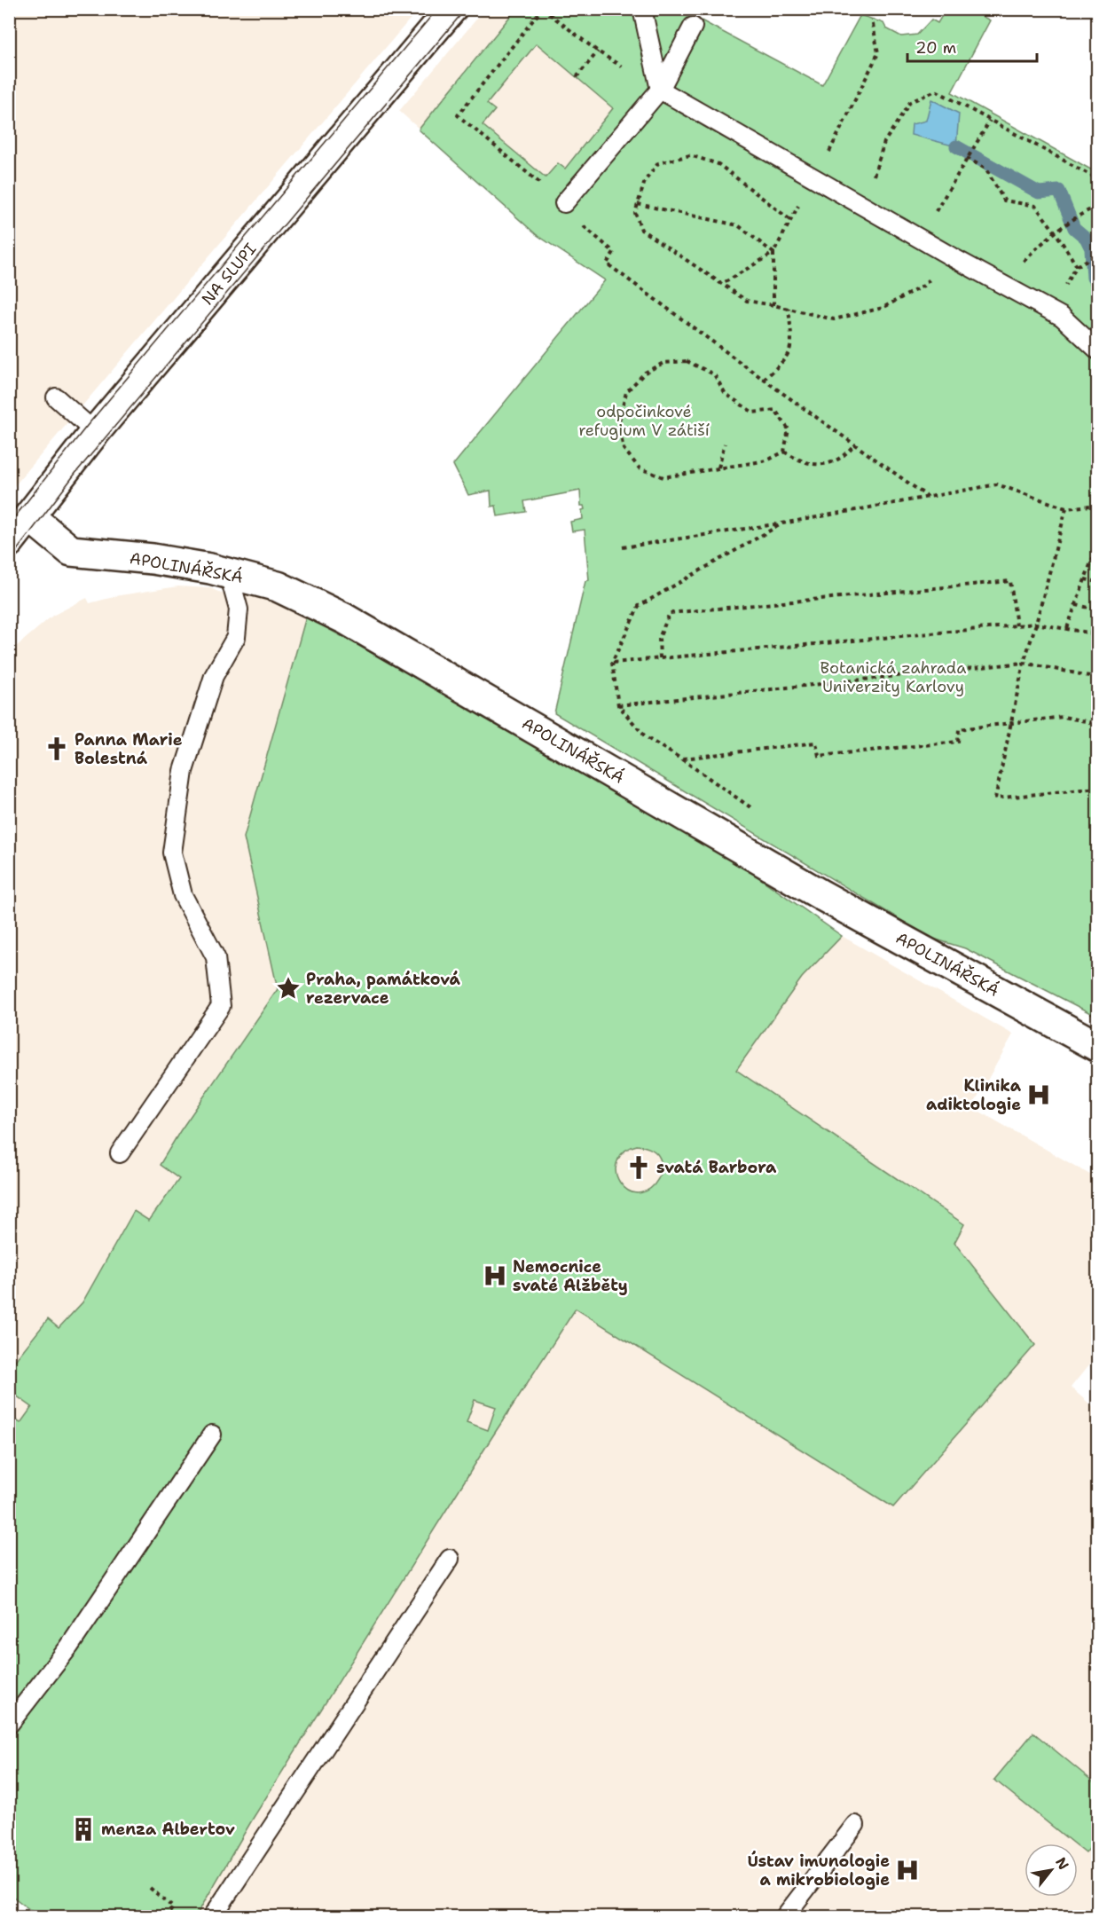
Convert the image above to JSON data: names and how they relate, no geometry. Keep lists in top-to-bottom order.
{
  "streets": {
    "street": ["NA SLUPI", "APOLINÁŘSKÁ"]
  },
  "crossings": [
    ["NA SLUPI", "APOLINÁŘSKÁ"]
  ],
  "parks": ["odpočinkové refugium V zátiší", "Botanická zahrada Univerzity Karlovy"],
  "places": {
    "church": ["Panna Marie Bolestná", "svatá Barbora"],
    "place": ["Praha, památková rezervace"],
    "hospital": ["Klinika adiktologie", "Nemocnice svaté Alžběty", "Ústav imunologie a mikrobiologie"],
    "building": ["menza Albertov"]
  },
  "scale_bar": "20 m",
  "north": "top right"
}
